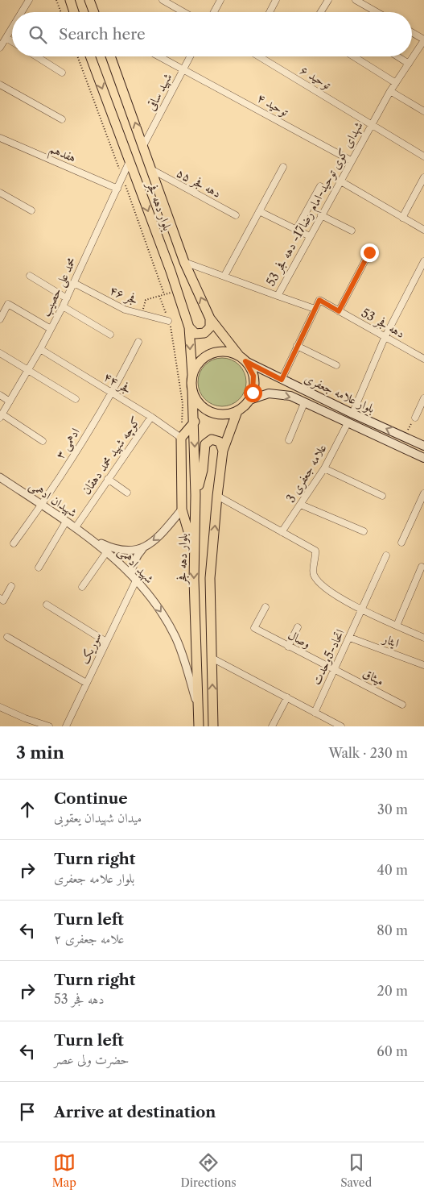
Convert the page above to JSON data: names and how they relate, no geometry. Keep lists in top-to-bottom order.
{
  "streets": {
    "main road": ["بلوار دهه فجر", "بلوار علامه جعفری"],
    "street": [
      "توحید ۶",
      "شهید ساقی",
      "توحید ۴",
      "هفدهم",
      "دهه فجر ۵۵",
      "شهدای کوی توحید-امام رضا17- دهه فجر 53",
      "محمد علی حصیب",
      "فجر ۴۶",
      "دهه فجر 53",
      "فجر ۴۴",
      "ادهمی ۳",
      "کوچه شهید محمد دهقان",
      "علامه جعفری 3",
      "شهیدان ادهمی",
      "شهید ادهمی",
      "وصال",
      "ایثار",
      "سوریک",
      "اتحاد-5وحدت",
      "میثاق"
    ]
  },
  "crossings": [
    ["توحید ۶", "شهدای کوی توحید-امام رضا17- دهه فجر 53"],
    ["شهید ساقی", "توحید ۴"],
    ["شهید ساقی", "بلوار دهه فجر"],
    ["توحید ۴", "شهدای کوی توحید-امام رضا17- دهه فجر 53"],
    ["هفدهم", "محمد علی حصیب"],
    ["دهه فجر ۵۵", "بلوار دهه فجر"],
    ["شهدای کوی توحید-امام رضا17- دهه فجر 53", "بلوار دهه فجر"],
    ["بلوار دهه فجر", "محمد علی حصیب"],
    ["بلوار دهه فجر", "بلوار علامه جعفری"],
    ["بلوار دهه فجر", "شهید ادهمی"],
    ["محمد علی حصیب", "فجر ۴۶"],
    ["محمد علی حصیب", "فجر ۴۴"],
    ["فجر ۴۴", "ادهمی ۳"],
    ["فجر ۴۴", "کوچه شهید محمد دهقان"],
    ["بلوار علامه جعفری", "علامه جعفری 3"],
    ["ادهمی ۳", "شهیدان ادهمی"],
    ["کوچه شهید محمد دهقان", "شهیدان ادهمی"],
    ["شهیدان ادهمی", "شهید ادهمی"],
    ["شهید ادهمی", "سوریک"],
    ["وصال", "اتحاد-5وحدت"],
    ["وصال", "میثاق"],
    ["ایثار", "اتحاد-5وحدت"],
    ["اتحاد-5وحدت", "میثاق"]
  ],
  "one_way": ["شهید ادهمی"],
  "page": {
    "search": "Search here",
    "heading": ["3 min", "Walk · 230 m"],
    "list": [
      ["Continue", "میدان شهیدان یعقوبی", "30 m"],
      ["Turn right", "بلوار علامه جعفری", "40 m"],
      ["Turn left", "علامه جعفری ۲", "80 m"],
      ["Turn right", "دهه فجر 53", "20 m"],
      ["Turn left", "حضرت ولی عصر", "60 m"],
      "Arrive at destination"
    ],
    "nav": ["Map", "Directions", "Saved"]
  }
}
